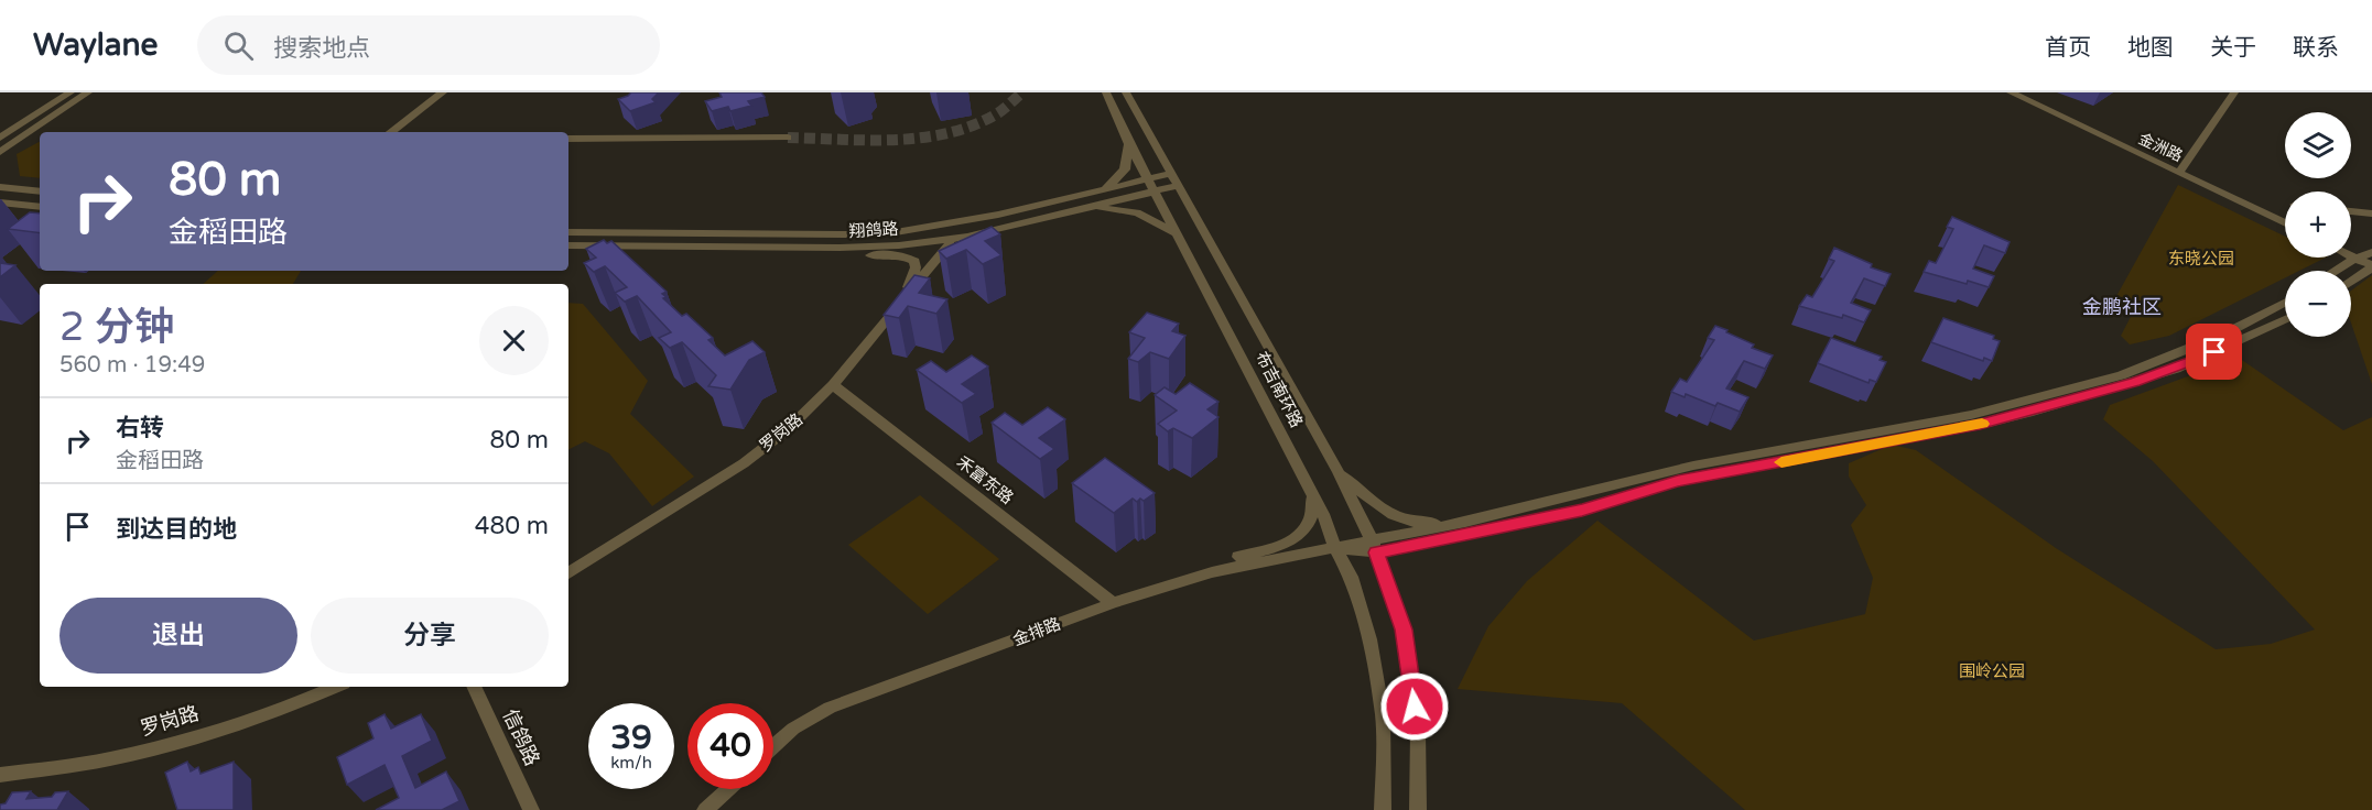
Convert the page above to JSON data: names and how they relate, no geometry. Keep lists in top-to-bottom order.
{
  "streets": {
    "street": [
      "金洲路",
      "翔鸽路",
      "布吉南环路",
      "罗岗路",
      "禾富东路",
      "金排路",
      "信鸽路"
    ]
  },
  "crossings": [
    ["翔鸽路", "布吉南环路"],
    ["翔鸽路", "罗岗路"],
    ["布吉南环路", "金排路"],
    ["罗岗路", "禾富东路"],
    ["禾富东路", "金排路"]
  ],
  "districts": ["金鹏社区"],
  "parks": ["东晓公园", "围岭公园"],
  "page": {
    "header": "Waylane",
    "search": "搜索地点",
    "nav": [
      "首页",
      "地图",
      "关于",
      "联系"
    ],
    "map_buttons": ["+", "−"],
    "turn": ["80 m", "金稻田路"],
    "heading": ["2 分钟", "560 m · 19:49"],
    "list": [
      {
        "name": "右转",
        "note": "金稻田路",
        "value": "80 m"
      },
      {
        "name": "到达目的地",
        "value": "480 m"
      }
    ],
    "buttons": ["退出", "分享"],
    "speed": "39 km/h",
    "limit": "40"
  }
}
